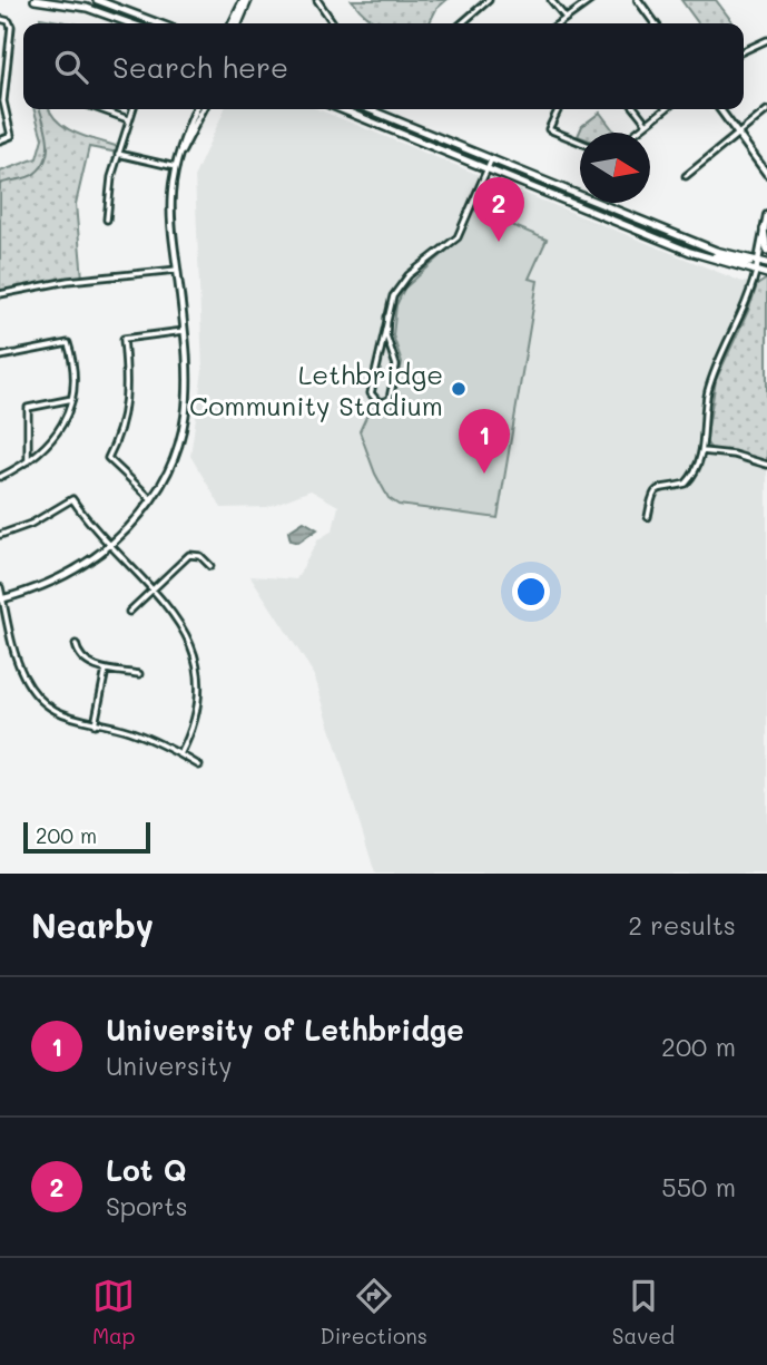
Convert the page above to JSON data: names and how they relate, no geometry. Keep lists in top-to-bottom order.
{
  "places": ["Lethbridge Community Stadium"],
  "scale_bar": "200 m",
  "north": "right",
  "page": {
    "search": "Search here",
    "pins": ["2", "1"],
    "scale": "200 m",
    "heading": ["Nearby", "2 results"],
    "list": [
      {
        "mark": "1",
        "name": "University of Lethbridge",
        "note": "University",
        "value": "200 m"
      },
      {
        "mark": "2",
        "name": "Lot Q",
        "note": "Sports",
        "value": "550 m"
      }
    ],
    "nav": ["Map", "Directions", "Saved"]
  }
}
